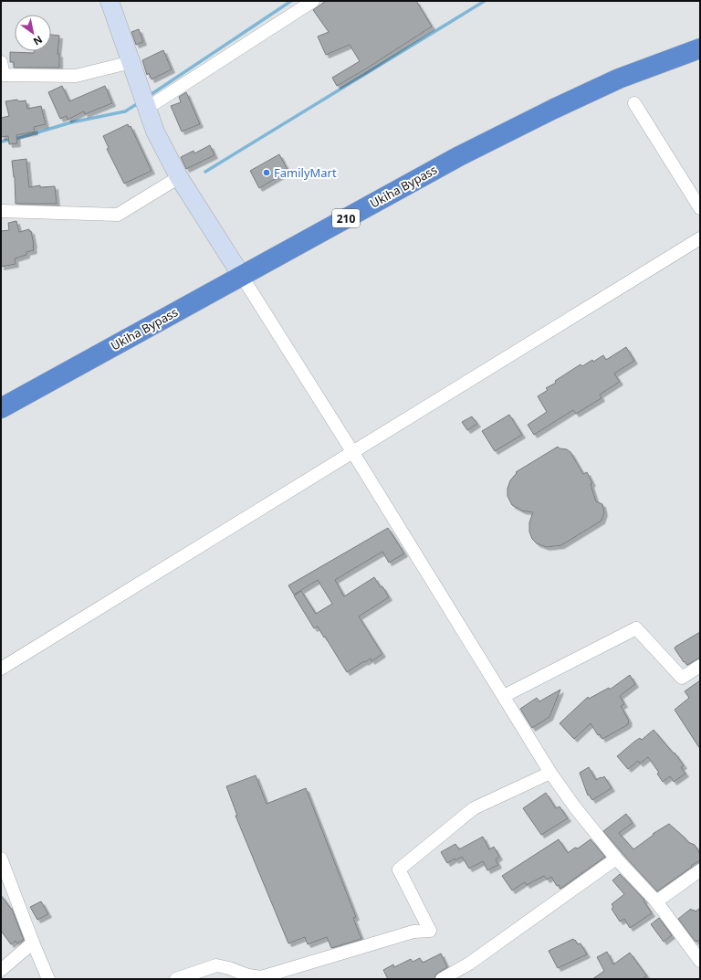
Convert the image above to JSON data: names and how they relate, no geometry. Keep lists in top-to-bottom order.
{
  "streets": {
    "highway": ["Ukiha Bypass", "210"]
  },
  "places": ["FamilyMart"],
  "north": "bottom right"
}
